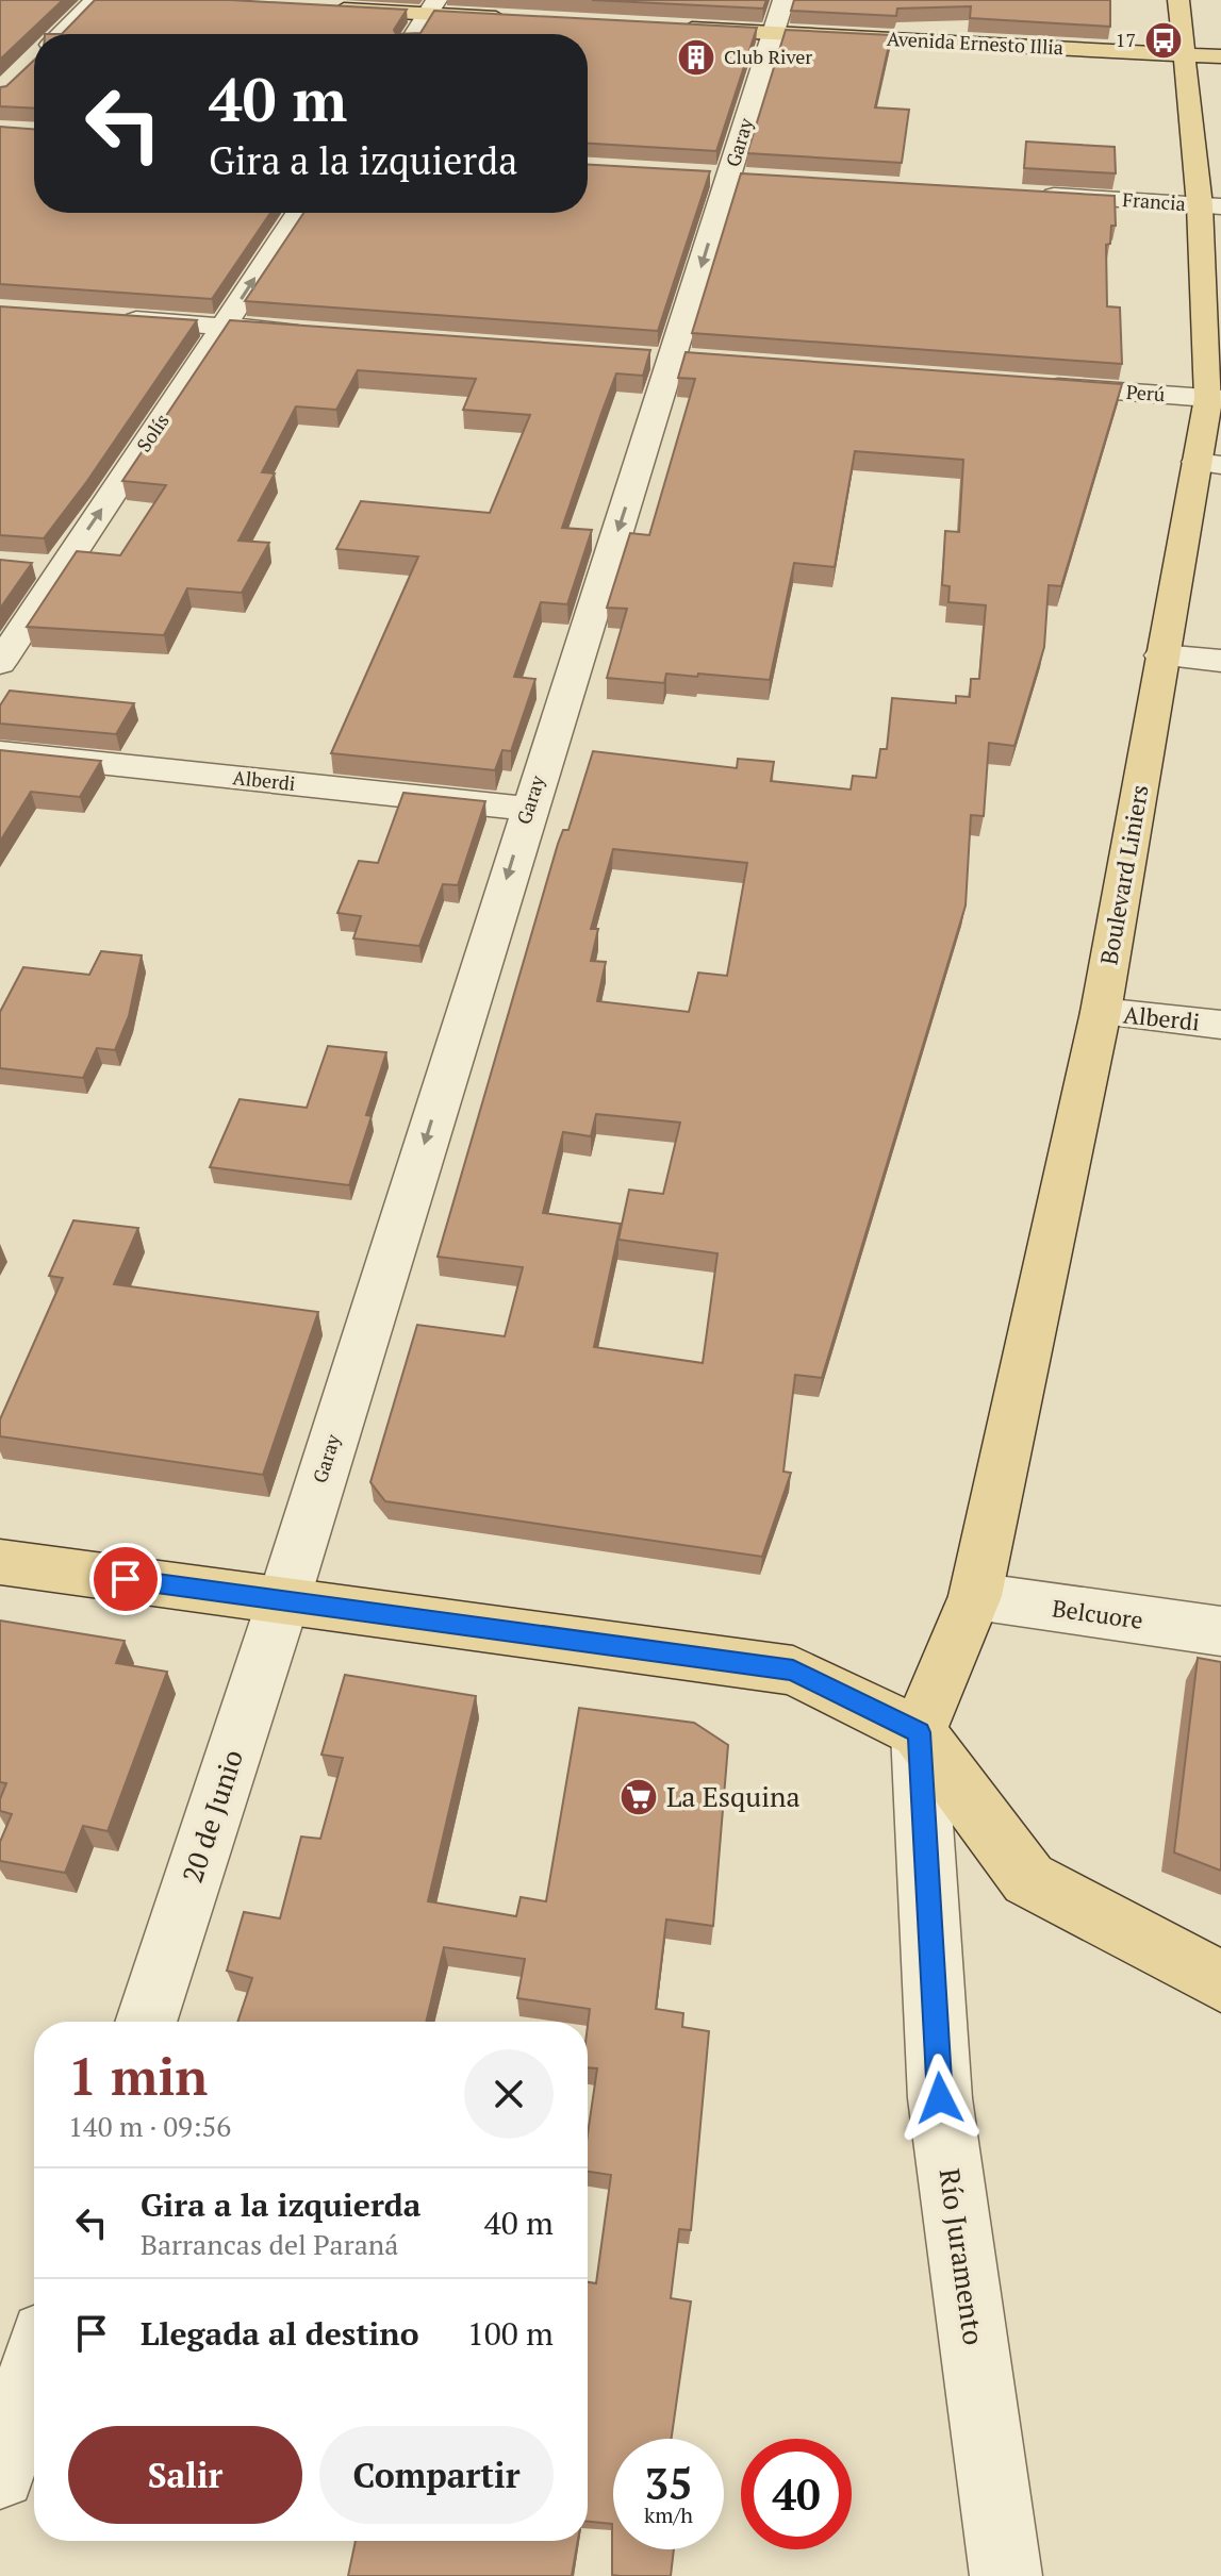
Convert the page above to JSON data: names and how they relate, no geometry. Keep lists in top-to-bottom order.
{
  "streets": {
    "main road": ["Avenida Ernesto Illia", "Boulevard Liniers"],
    "street": [
      "Garay",
      "Francia",
      "Perú",
      "Solís",
      "Alberdi",
      "Belcuore",
      "20 de Junio",
      "Río Juramento"
    ]
  },
  "crossings": [
    ["Avenida Ernesto Illia", "Garay"],
    ["Avenida Ernesto Illia", "Boulevard Liniers"],
    ["Garay", "Alberdi"],
    ["Garay", "20 de Junio"],
    ["Francia", "Boulevard Liniers"],
    ["Perú", "Boulevard Liniers"],
    ["Alberdi", "Boulevard Liniers"],
    ["Boulevard Liniers", "Belcuore"],
    ["Boulevard Liniers", "Río Juramento"]
  ],
  "one_way": ["Garay", "Solís"],
  "places": {
    "bus stop": ["17"],
    "building": ["Club River"],
    "supermarket": ["La Esquina"]
  },
  "page": {
    "turn": ["40 m", "Gira a la izquierda"],
    "heading": ["1 min", "140 m · 09:56"],
    "list": [
      {
        "name": "Gira a la izquierda",
        "note": "Barrancas del Paraná",
        "value": "40 m"
      },
      {
        "name": "Llegada al destino",
        "value": "100 m"
      }
    ],
    "buttons": ["Salir", "Compartir"],
    "speed": "35 km/h",
    "limit": "40"
  }
}
